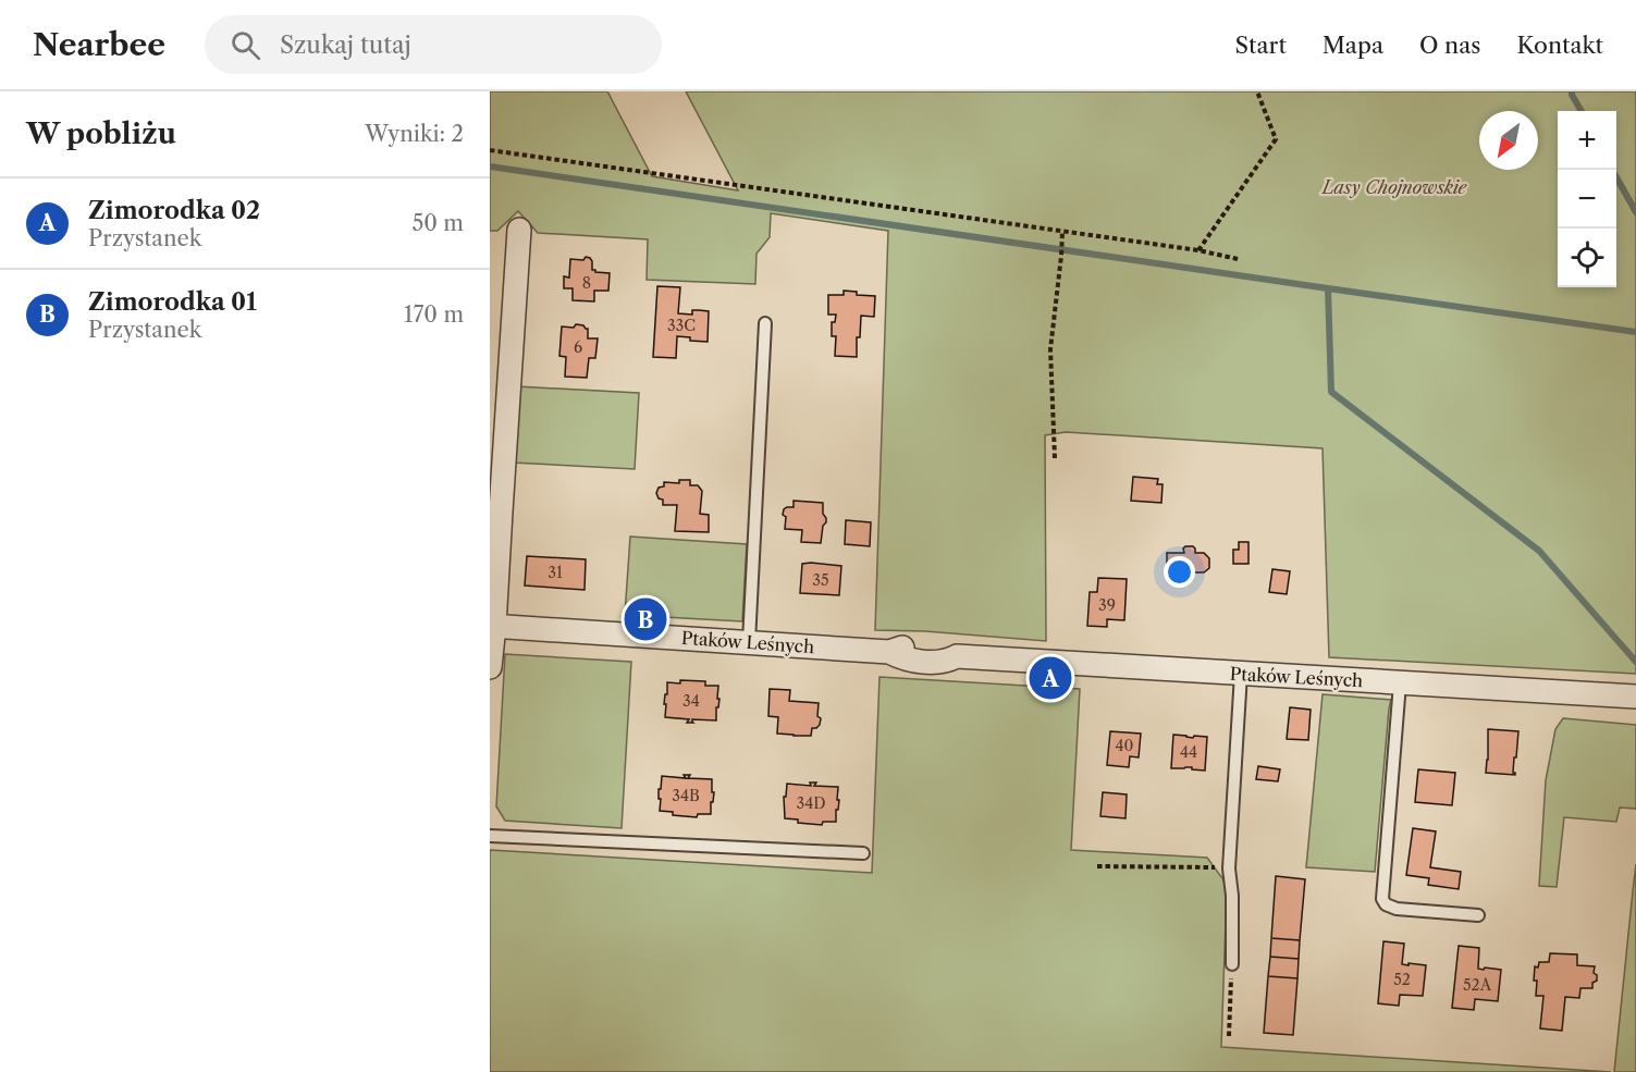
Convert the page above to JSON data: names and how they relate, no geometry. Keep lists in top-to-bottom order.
{
  "streets": {
    "street": ["Ptaków Leśnych"]
  },
  "parks": ["Lasy Chojnowskie"],
  "house_numbers": [
    "8",
    "33C",
    "6",
    "31",
    "35",
    "39",
    "34",
    "40",
    "44",
    "34B",
    "34D",
    "52",
    "52A"
  ],
  "north": "bottom left",
  "page": {
    "header": "Nearbee",
    "search": "Szukaj tutaj",
    "nav": [
      "Start",
      "Mapa",
      "O nas",
      "Kontakt"
    ],
    "heading": ["W pobliżu", "Wyniki: 2"],
    "map_buttons": ["+", "−"],
    "list": [
      {
        "mark": "A",
        "name": "Zimorodka 02",
        "note": "Przystanek",
        "value": "50 m"
      },
      {
        "mark": "B",
        "name": "Zimorodka 01",
        "note": "Przystanek",
        "value": "170 m"
      }
    ],
    "pins": ["B", "A"]
  }
}
